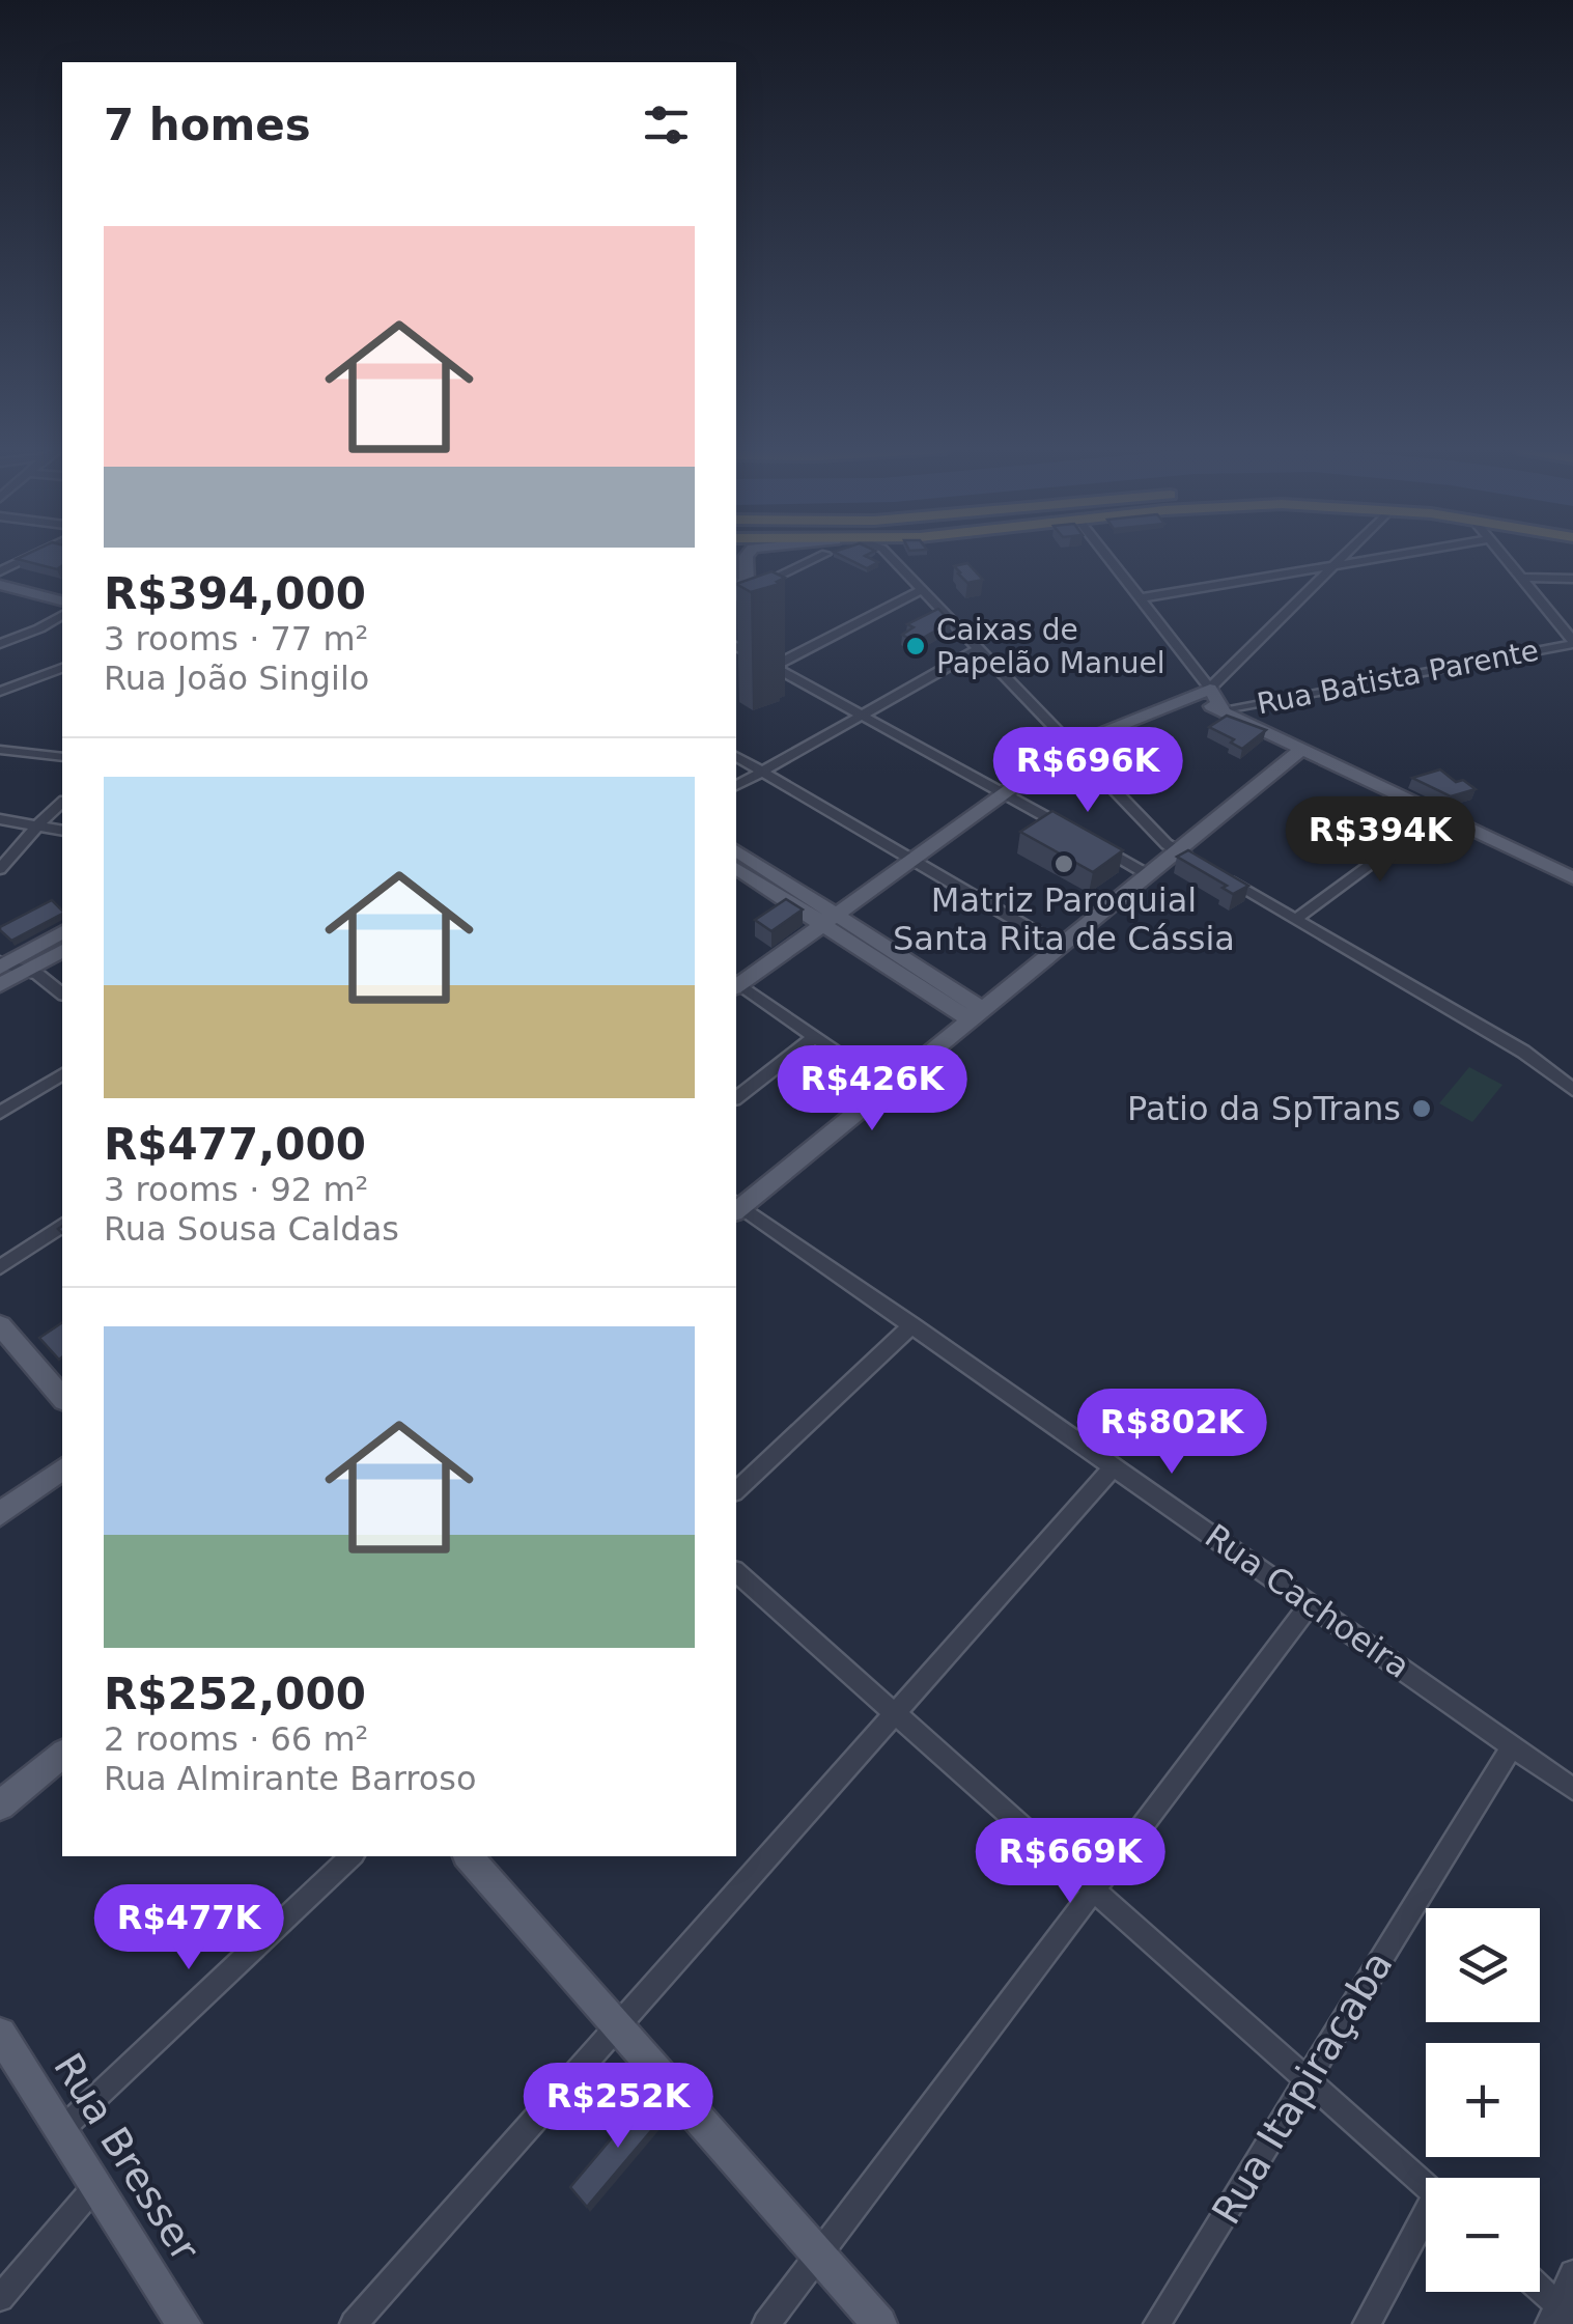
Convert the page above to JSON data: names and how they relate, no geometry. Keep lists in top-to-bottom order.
{
  "streets": {
    "main road": ["Rua Bresser"],
    "street": ["Rua Batista Parente", "Rua Cachoeira", "Rua Itapiraçaba"]
  },
  "crossings": [
    ["Rua Cachoeira", "Rua Itapiraçaba"]
  ],
  "places": ["Caixas de Papelão Manuel", "Matriz Paroquial Santa Rita de Cássia", "Patio da SpTrans"],
  "page": {
    "heading": "7 homes",
    "list": [
      {
        "name": "R$394,000",
        "note": "3 rooms · 77 m² · Rua João Singilo"
      },
      {
        "name": "R$477,000",
        "note": "3 rooms · 92 m² · Rua Sousa Caldas"
      },
      {
        "name": "R$252,000",
        "note": "2 rooms · 66 m² · Rua Almirante Barroso"
      }
    ],
    "price": [
      "R$696K",
      "R$394K",
      "R$426K",
      "R$802K",
      "R$669K",
      "R$477K",
      "R$252K"
    ],
    "map_buttons": ["+", "−"]
  }
}
